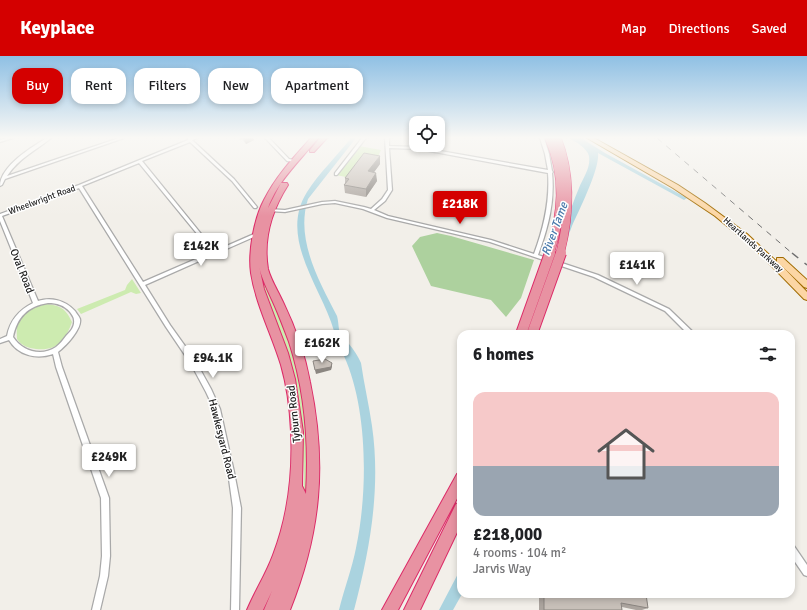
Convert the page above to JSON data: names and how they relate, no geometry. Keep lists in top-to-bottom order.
{
  "streets": {
    "highway": ["Tyburn Road"],
    "main road": ["Heartlands Parkway"],
    "street": ["Wheelwright Road", "Oval Road", "Hawkesyard Road"]
  },
  "crossings": [
    ["Wheelwright Road", "Oval Road"],
    ["Wheelwright Road", "Hawkesyard Road"]
  ],
  "water": ["River Tame"],
  "page": {
    "header": "Keyplace",
    "nav": ["Map", "Directions", "Saved"],
    "chip": [
      "Buy",
      "Rent",
      "Filters",
      "New",
      "Apartment"
    ],
    "price": [
      "£218K",
      "£142K",
      "£141K",
      "£162K",
      "£94.1K",
      "£249K"
    ],
    "heading": "6 homes",
    "list": [
      {
        "name": "£218,000",
        "note": "4 rooms · 104 m² · Jarvis Way"
      }
    ]
  }
}
